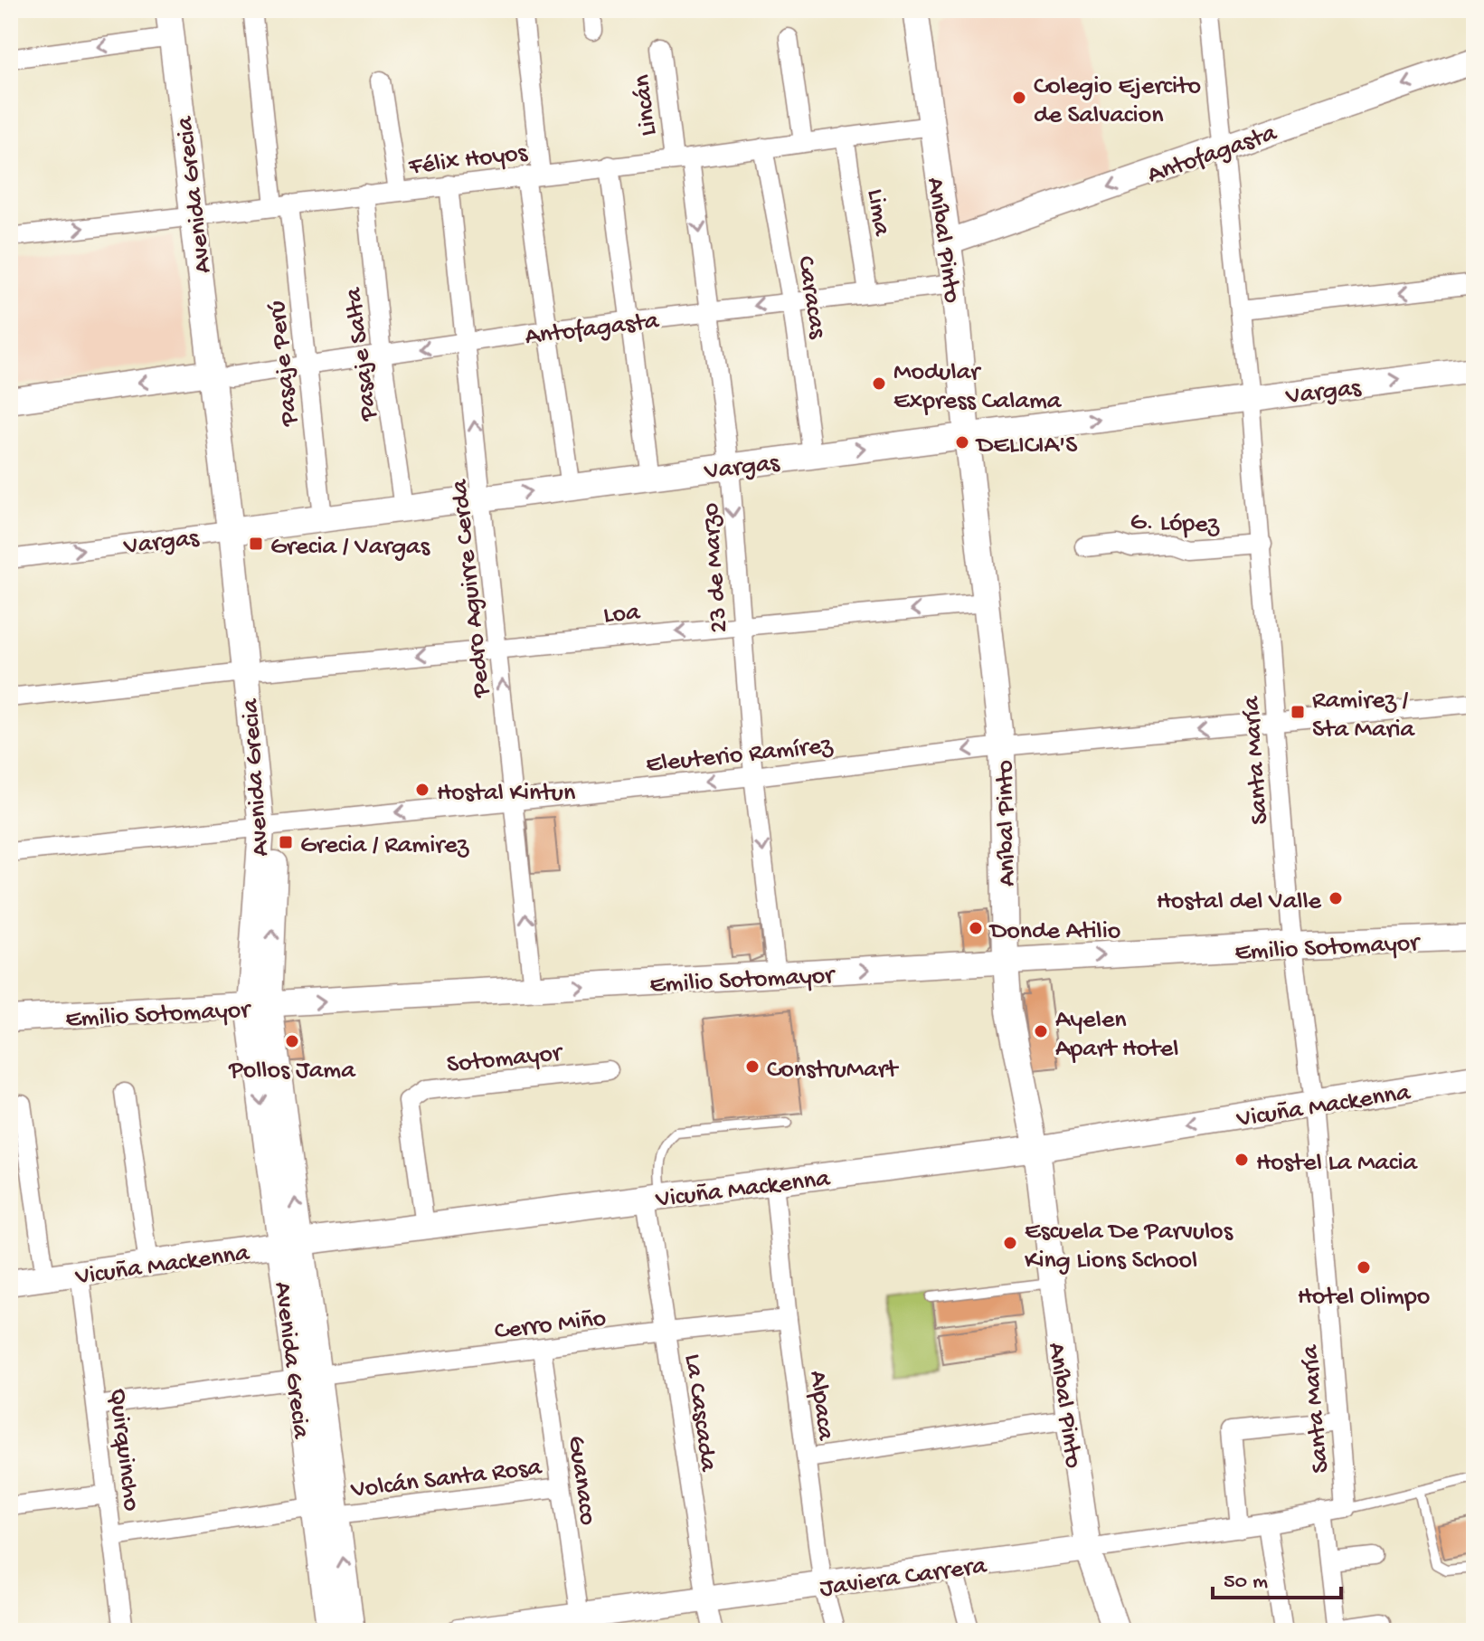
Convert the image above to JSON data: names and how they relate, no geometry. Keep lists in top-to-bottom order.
{
  "streets": {
    "street": [
      "Lincán",
      "Antofagasta",
      "Félix Hoyos",
      "Avenida Grecia",
      "Lima",
      "Aníbal Pinto",
      "Caracas",
      "Pasaje Salta",
      "Pasaje Perú",
      "Vargas",
      "G. López",
      "23 de Marzo",
      "Pedro Aguirre Cerda",
      "Loa",
      "Eleuterio Ramírez",
      "Santa María",
      "Emilio Sotomayor",
      "Sotomayor",
      "Vicuña Mackenna",
      "Cerro Miño",
      "Alpaca",
      "La Cascada",
      "Quirquincho",
      "Volcán Santa Rosa",
      "Guanaco",
      "Javiera Carrera"
    ]
  },
  "crossings": [
    ["Lincán", "Félix Hoyos"],
    ["Lincán", "23 de Marzo"],
    ["Antofagasta", "Avenida Grecia"],
    ["Antofagasta", "Lima"],
    ["Antofagasta", "Aníbal Pinto"],
    ["Antofagasta", "Caracas"],
    ["Antofagasta", "Pasaje Salta"],
    ["Antofagasta", "Pasaje Perú"],
    ["Antofagasta", "23 de Marzo"],
    ["Antofagasta", "Pedro Aguirre Cerda"],
    ["Antofagasta", "Santa María"],
    ["Félix Hoyos", "Avenida Grecia"],
    ["Félix Hoyos", "Lima"],
    ["Félix Hoyos", "Aníbal Pinto"],
    ["Félix Hoyos", "Caracas"],
    ["Félix Hoyos", "Pasaje Salta"],
    ["Félix Hoyos", "Pasaje Perú"],
    ["Félix Hoyos", "23 de Marzo"],
    ["Félix Hoyos", "Pedro Aguirre Cerda"],
    ["Avenida Grecia", "Vargas"],
    ["Avenida Grecia", "Loa"],
    ["Avenida Grecia", "Eleuterio Ramírez"],
    ["Avenida Grecia", "Emilio Sotomayor"],
    ["Avenida Grecia", "Vicuña Mackenna"],
    ["Avenida Grecia", "Cerro Miño"],
    ["Avenida Grecia", "Volcán Santa Rosa"],
    ["Aníbal Pinto", "Vargas"],
    ["Aníbal Pinto", "Loa"],
    ["Aníbal Pinto", "Eleuterio Ramírez"],
    ["Aníbal Pinto", "Emilio Sotomayor"],
    ["Aníbal Pinto", "Vicuña Mackenna"],
    ["Aníbal Pinto", "Javiera Carrera"],
    ["Caracas", "Vargas"],
    ["Pasaje Salta", "Vargas"],
    ["Pasaje Perú", "Vargas"],
    ["Vargas", "23 de Marzo"],
    ["Vargas", "Pedro Aguirre Cerda"],
    ["Vargas", "Santa María"],
    ["G. López", "Santa María"],
    ["23 de Marzo", "Loa"],
    ["23 de Marzo", "Eleuterio Ramírez"],
    ["23 de Marzo", "Emilio Sotomayor"],
    ["Pedro Aguirre Cerda", "Loa"],
    ["Pedro Aguirre Cerda", "Eleuterio Ramírez"],
    ["Pedro Aguirre Cerda", "Emilio Sotomayor"],
    ["Eleuterio Ramírez", "Santa María"],
    ["Santa María", "Emilio Sotomayor"],
    ["Santa María", "Vicuña Mackenna"],
    ["Santa María", "Javiera Carrera"],
    ["Sotomayor", "Vicuña Mackenna"],
    ["Vicuña Mackenna", "Alpaca"],
    ["Vicuña Mackenna", "La Cascada"],
    ["Vicuña Mackenna", "Quirquincho"],
    ["Cerro Miño", "Alpaca"],
    ["Cerro Miño", "La Cascada"],
    ["Cerro Miño", "Quirquincho"],
    ["Cerro Miño", "Guanaco"],
    ["Alpaca", "Javiera Carrera"],
    ["La Cascada", "Javiera Carrera"],
    ["Quirquincho", "Volcán Santa Rosa"],
    ["Volcán Santa Rosa", "Guanaco"],
    ["Guanaco", "Javiera Carrera"]
  ],
  "one_way": [
    "Antofagasta",
    "Vargas",
    "Loa",
    "Eleuterio Ramírez",
    "Emilio Sotomayor"
  ],
  "places": {
    "other": [
      "Colegio Ejercito de Salvacion",
      "Modular Express Calama",
      "DELICIA'S",
      "Hostal Kintun",
      "Hostal del Valle",
      "Donde Atilio",
      "Ayelen Apart Hotel",
      "Pollos Jama",
      "ConstruMart",
      "Hostel La Macia",
      "Escuela De Parvulos King Lions School",
      "Hotel Olimpo"
    ],
    "transit": ["Grecia / Vargas", "Ramirez / Sta Maria", "Grecia / Ramirez"]
  },
  "scale_bar": "50 m"
}
